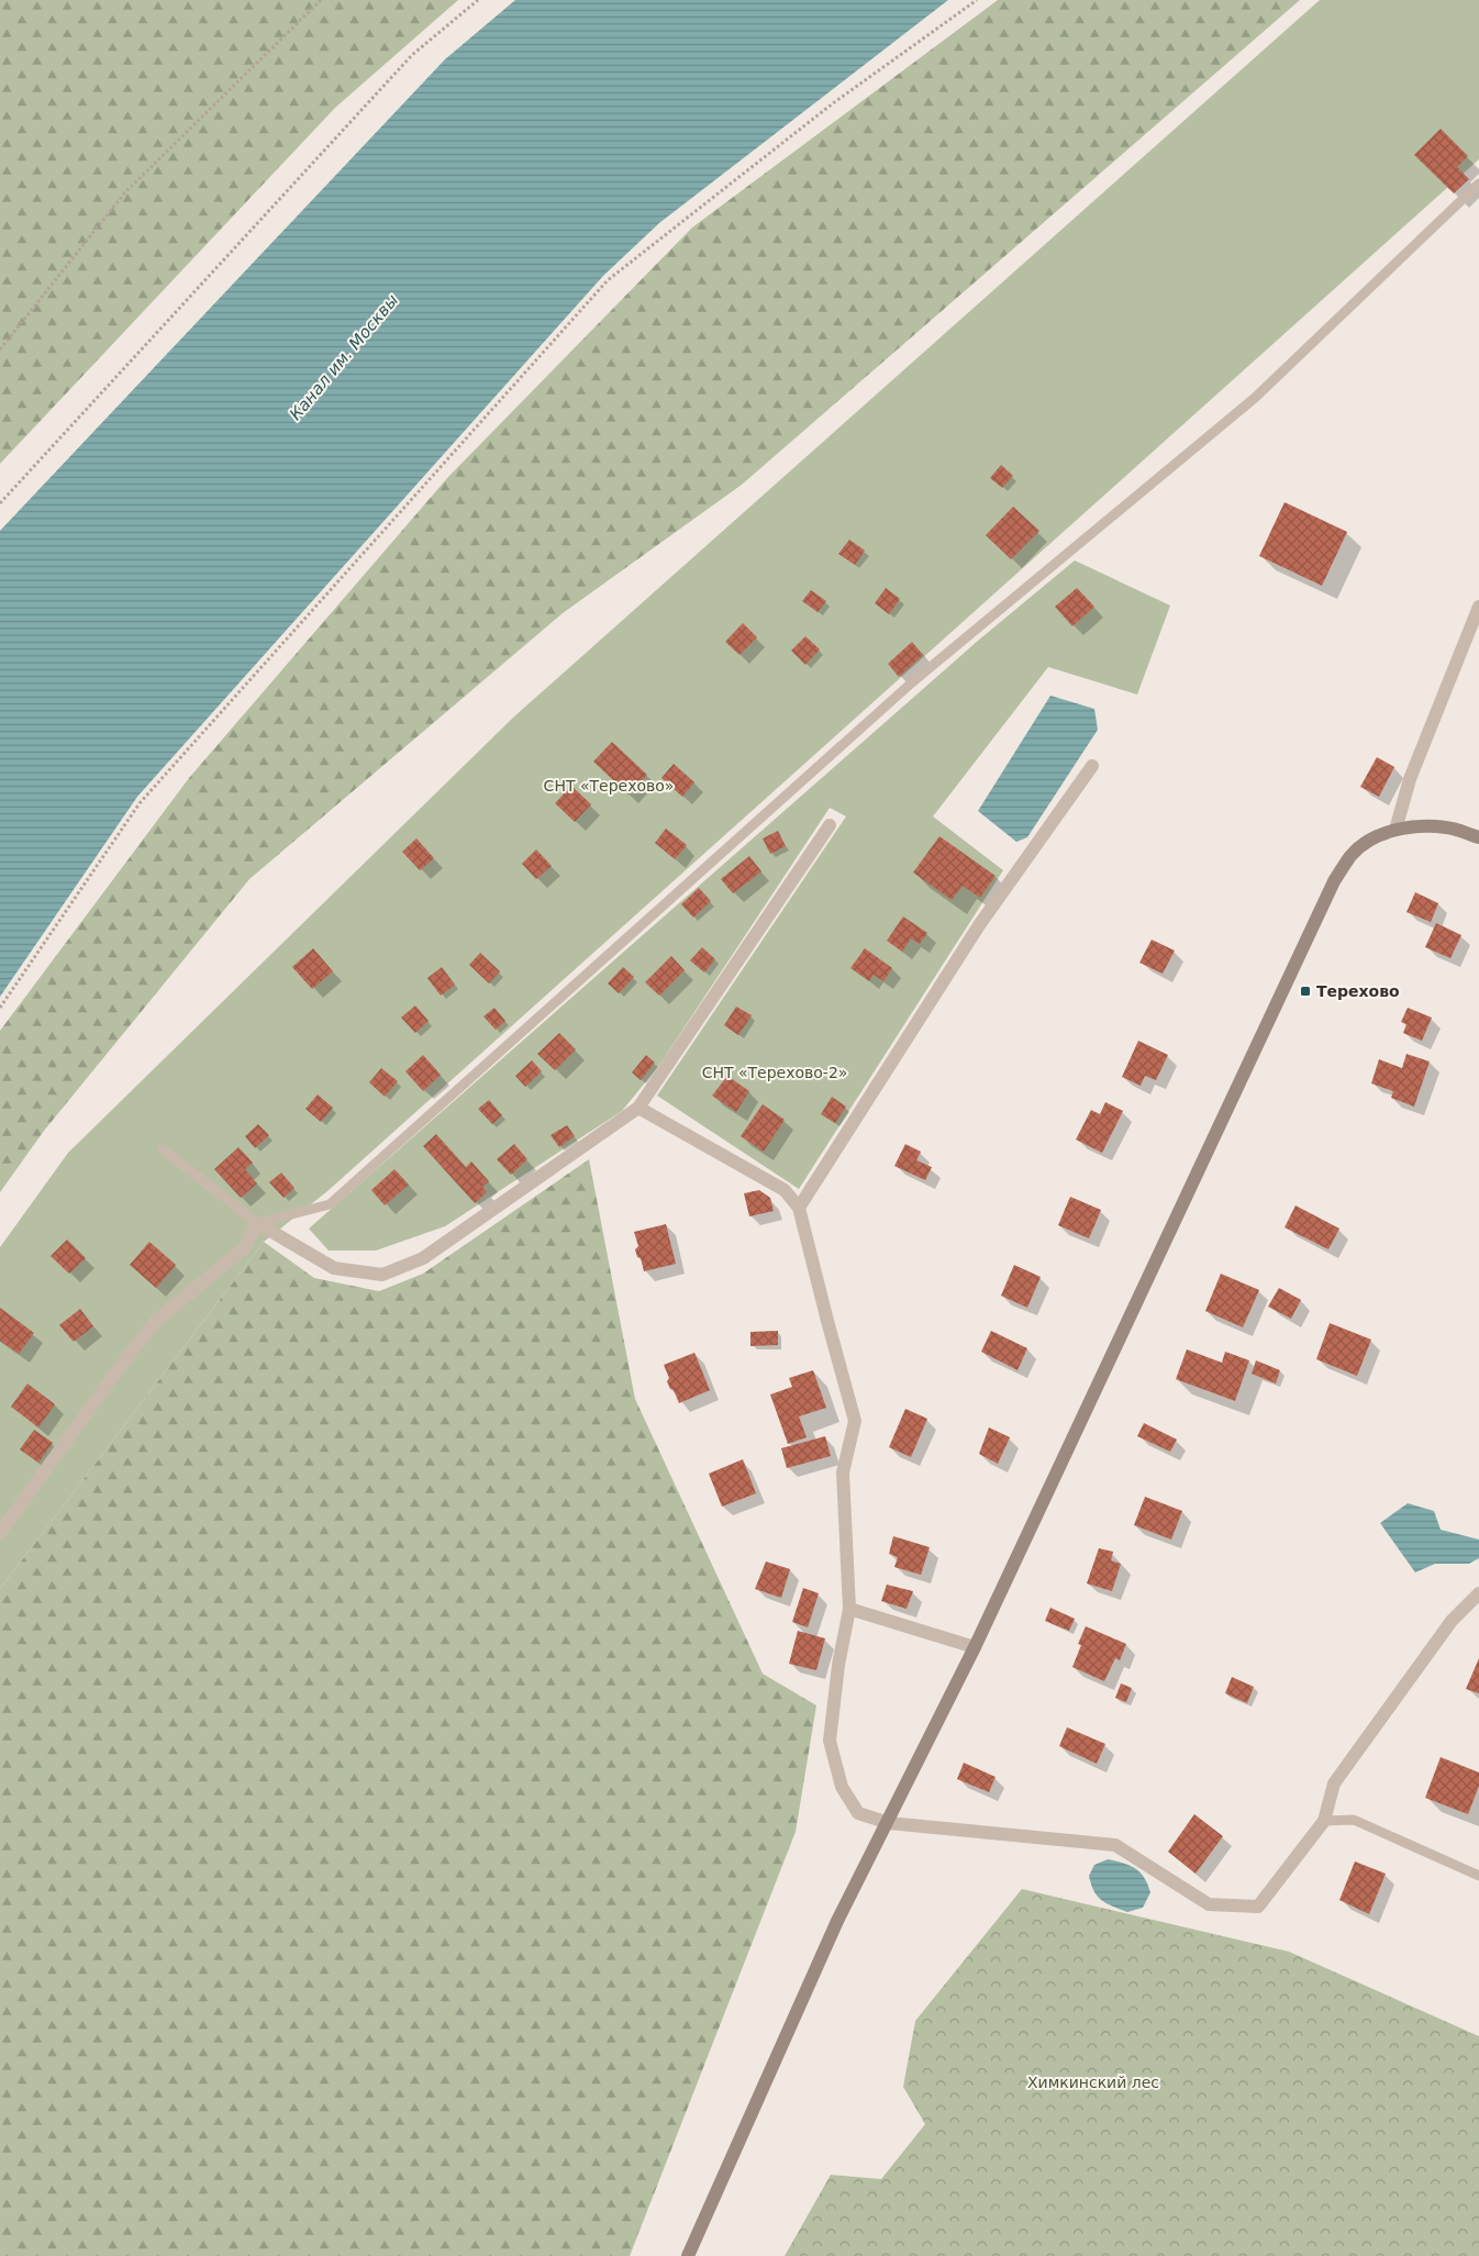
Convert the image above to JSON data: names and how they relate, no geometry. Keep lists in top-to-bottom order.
{
  "water": ["Канал им. Москвы"],
  "parks": ["СНТ «Терехово»", "СНТ «Терехово-2»", "Химкинский лес"],
  "places": {
    "transit": ["Терехово"]
  }
}
